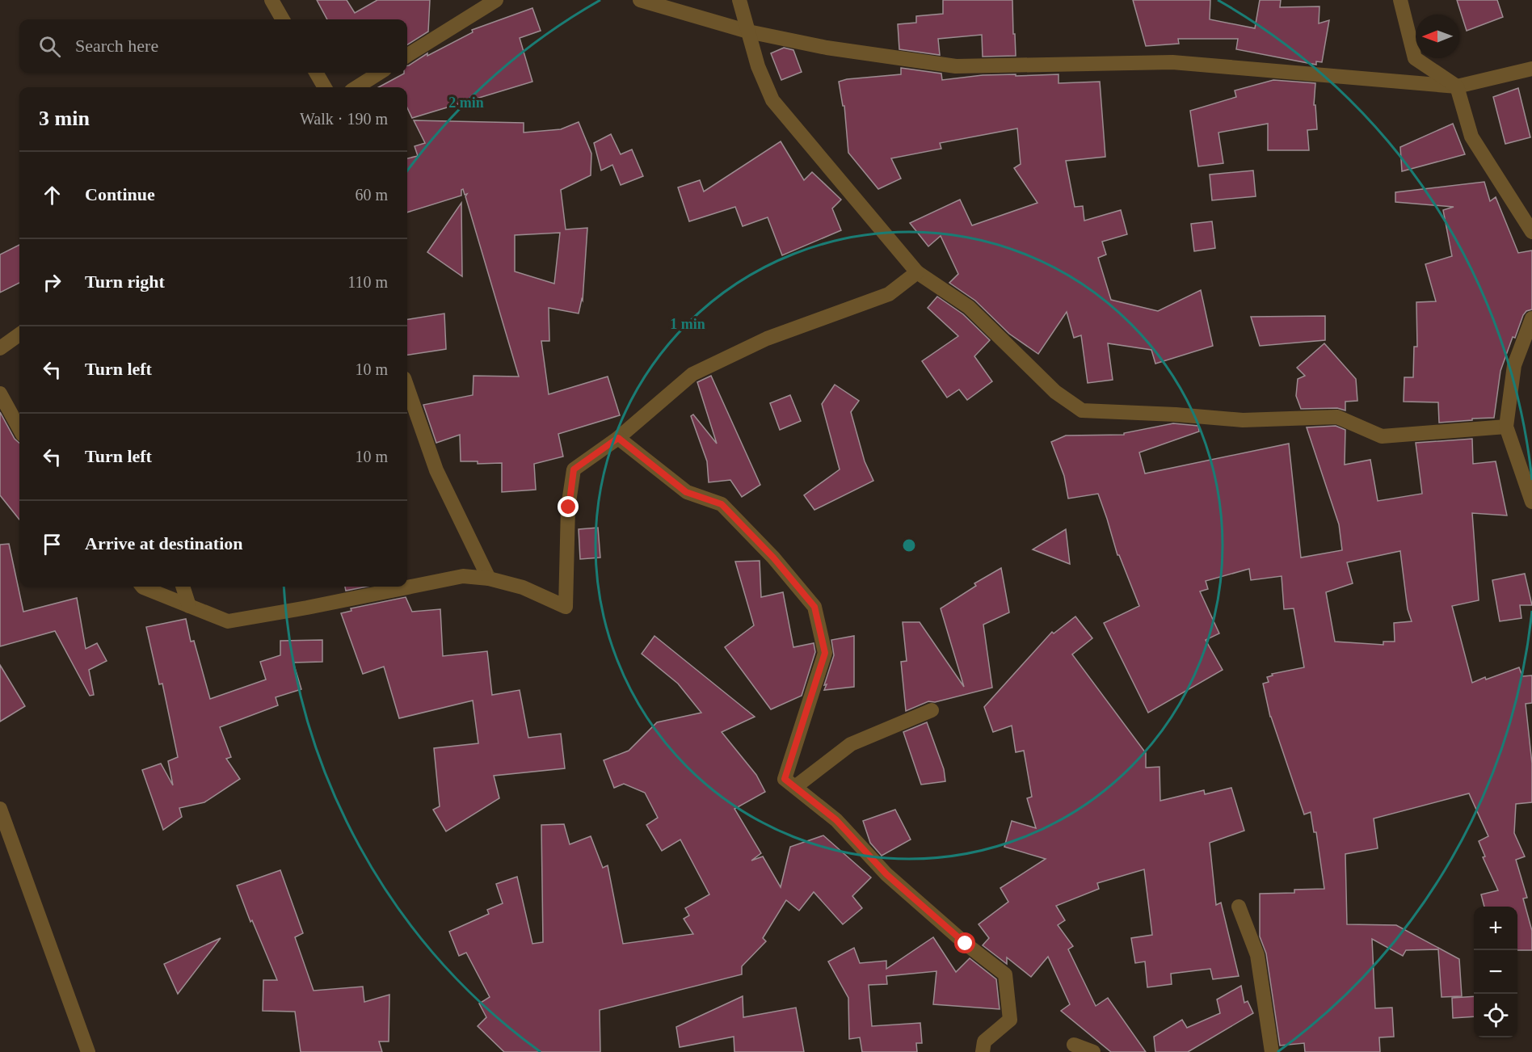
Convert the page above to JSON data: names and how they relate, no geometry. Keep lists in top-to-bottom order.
{
  "north": "left",
  "page": {
    "search": "Search here",
    "heading": ["3 min", "Walk · 190 m"],
    "list": [
      ["Continue", "60 m"],
      ["Turn right", "110 m"],
      ["Turn left", "10 m"],
      ["Turn left", "10 m"],
      "Arrive at destination"
    ],
    "map_buttons": ["+", "−"]
  },
  "rings": ["2 min", "1 min"]
}
